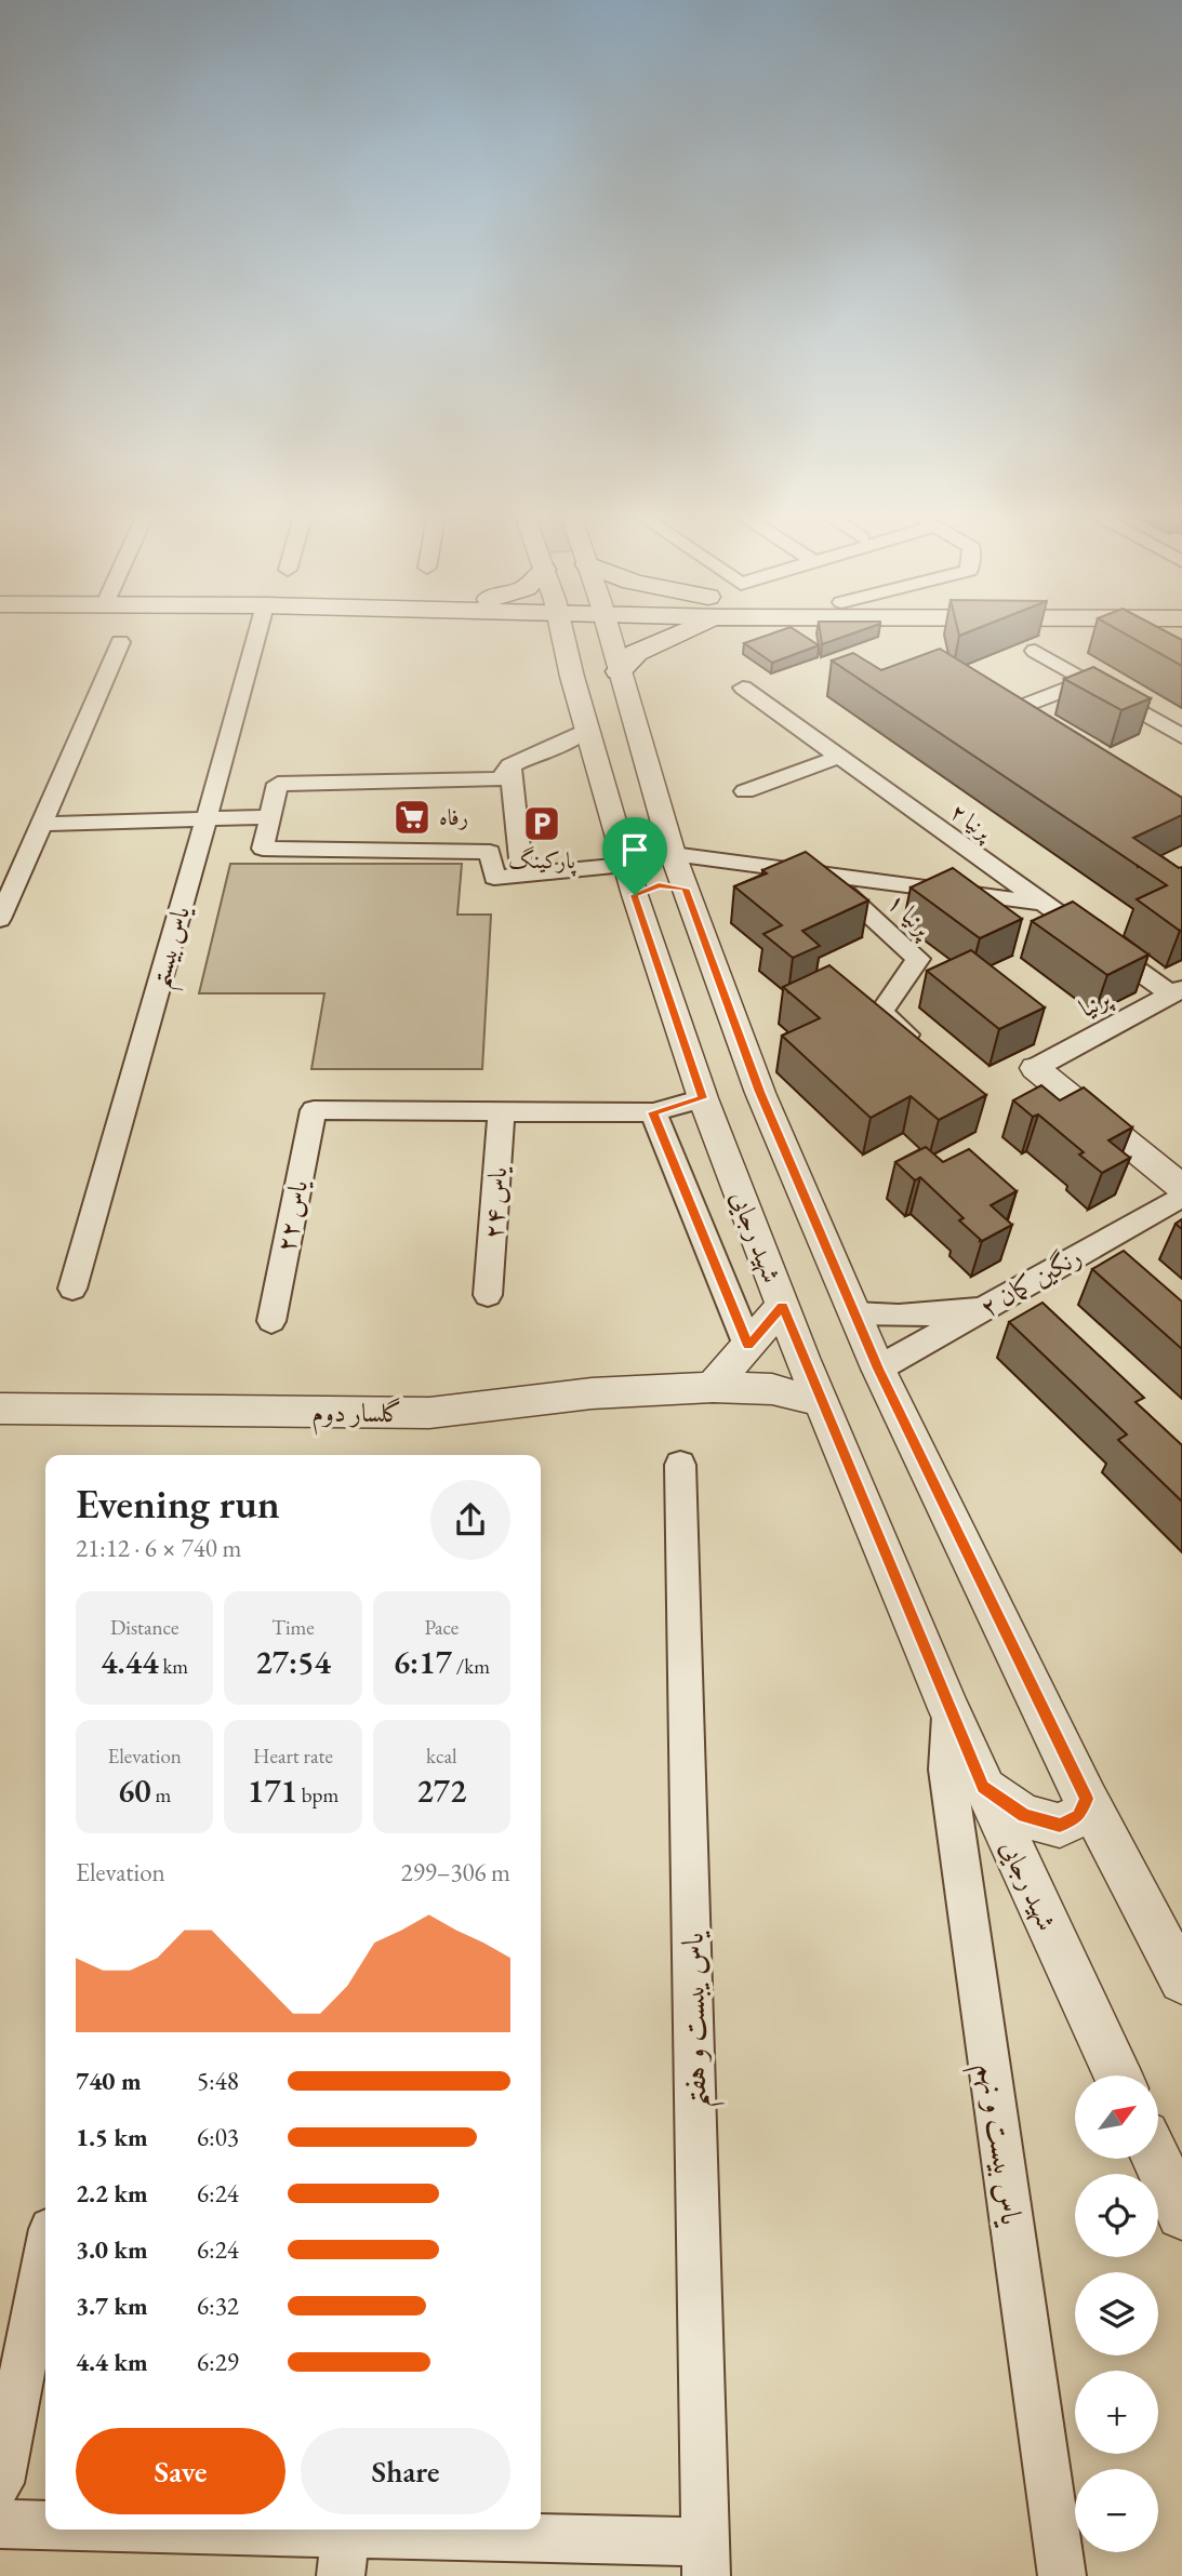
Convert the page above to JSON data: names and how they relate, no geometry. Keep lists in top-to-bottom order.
{
  "streets": {
    "street": [
      "پرنیا ۲",
      "پرنیا ۱",
      "یاس بیستم",
      "پرنیا",
      "یاس ۲۴",
      "یاس ۲۲",
      "شهید رجایی",
      "رنگین کمان ۲",
      "گلسار دوم",
      "یاس یبست و هفتم",
      "یاس بیست و نهم"
    ]
  },
  "crossings": [
    ["پرنیا ۲", "پرنیا"],
    ["یاس ۲۴", "یاس ۲۲"],
    ["شهید رجایی", "گلسار دوم"],
    ["شهید رجایی", "یاس بیست و نهم"]
  ],
  "places": {
    "supermarket": ["رفاه"],
    "parking": ["پارکینگ"]
  },
  "north": "top right",
  "page": {
    "heading": ["Evening run", "21:12 · 6 × 740 m"],
    "stats": [
      ["Distance", "4.44 km"],
      ["Time", "27:54"],
      ["Pace", "6:17 /km"],
      ["Elevation", "60 m"],
      ["Heart rate", "171 bpm"],
      ["kcal", "272"]
    ],
    "chart": ["Elevation", "299–306 m"],
    "list": [
      {
        "name": "740 m",
        "note": "5:48"
      },
      {
        "name": "1.5 km",
        "note": "6:03"
      },
      {
        "name": "2.2 km",
        "note": "6:24"
      },
      {
        "name": "3.0 km",
        "note": "6:24"
      },
      {
        "name": "3.7 km",
        "note": "6:32"
      },
      {
        "name": "4.4 km",
        "note": "6:29"
      }
    ],
    "map_buttons": ["+", "−"],
    "buttons": ["Save", "Share"]
  }
}
